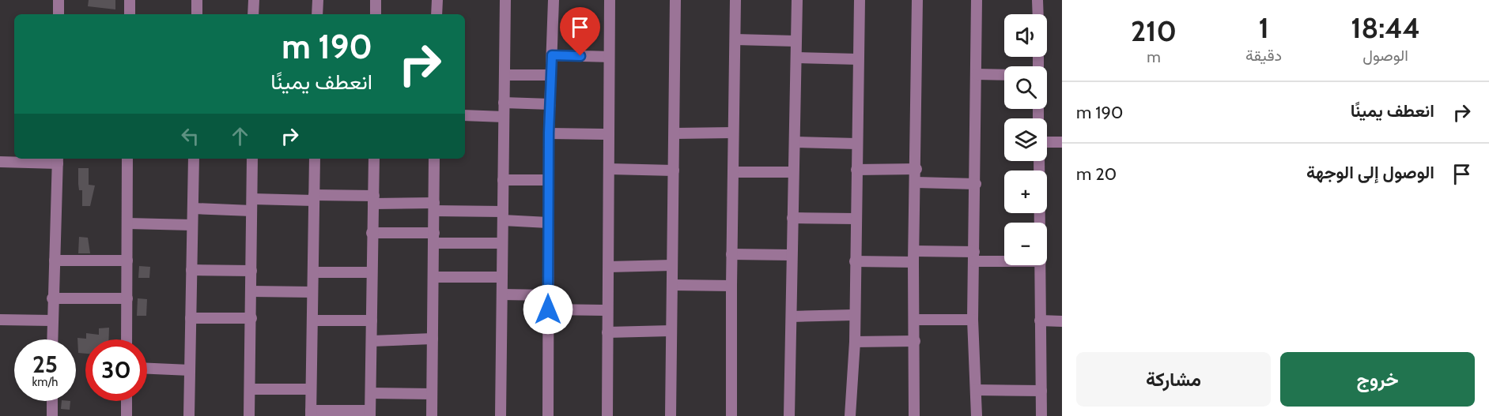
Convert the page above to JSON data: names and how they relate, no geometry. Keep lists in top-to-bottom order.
{
  "page": {
    "eta": [
      "18:44",
      "الوصول",
      "1",
      "دقيقة",
      "210",
      "m"
    ],
    "map_buttons": ["+", "−"],
    "turn": ["190 m", "انعطف يمينًا"],
    "list": [
      {
        "name": "انعطف يمينًا",
        "value": "190 m"
      },
      {
        "name": "الوصول إلى الوجهة",
        "value": "20 m"
      }
    ],
    "speed": "25 km/h",
    "limit": "30",
    "buttons": ["خروج", "مشاركة"]
  }
}
